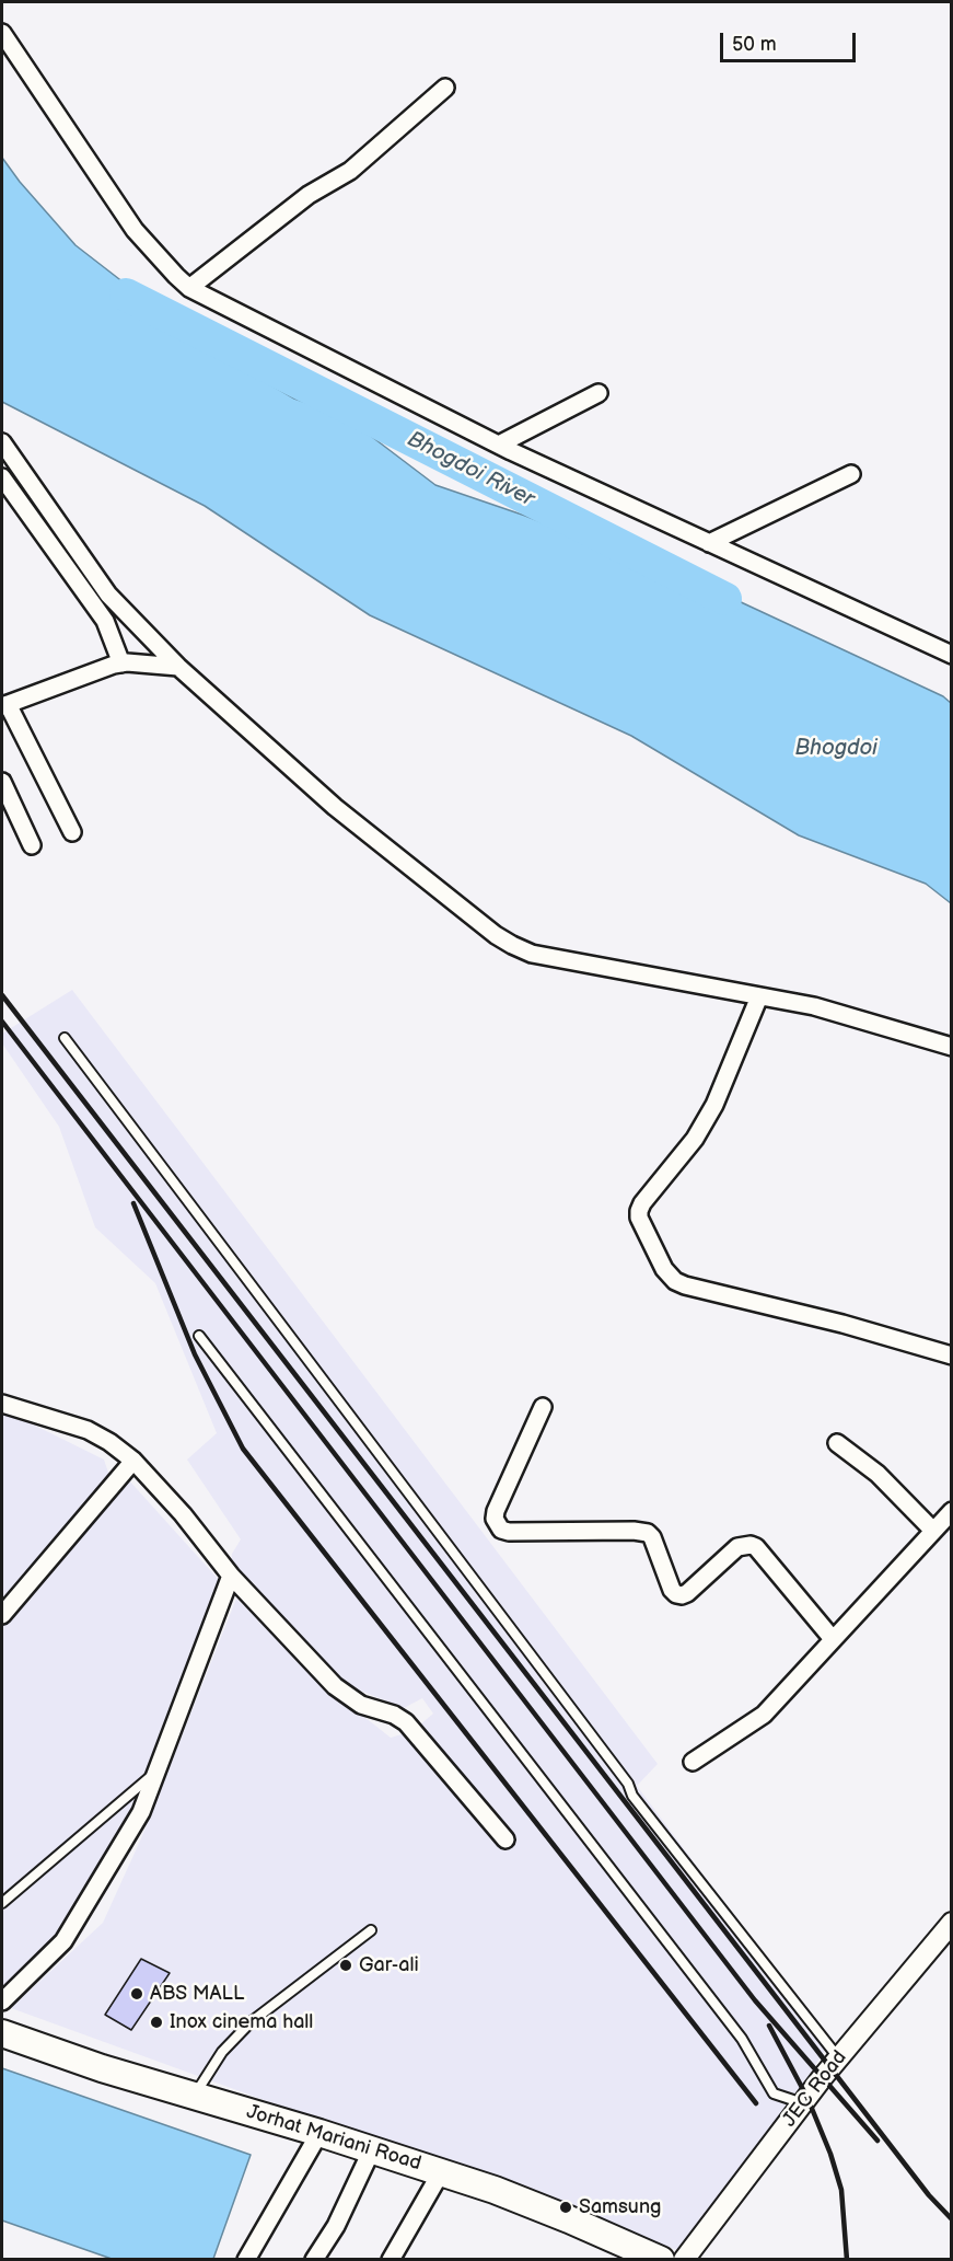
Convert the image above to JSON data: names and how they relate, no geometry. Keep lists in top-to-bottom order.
{
  "streets": {
    "highway": ["Jorhat Mariani Road"],
    "street": ["JEC Road"]
  },
  "water": ["Bhogdoi River", "Bhogdoi"],
  "places": [
    "Gar-ali",
    "ABS MALL",
    "Inox cinema hall",
    "Samsung"
  ],
  "scale_bar": "50 m"
}
